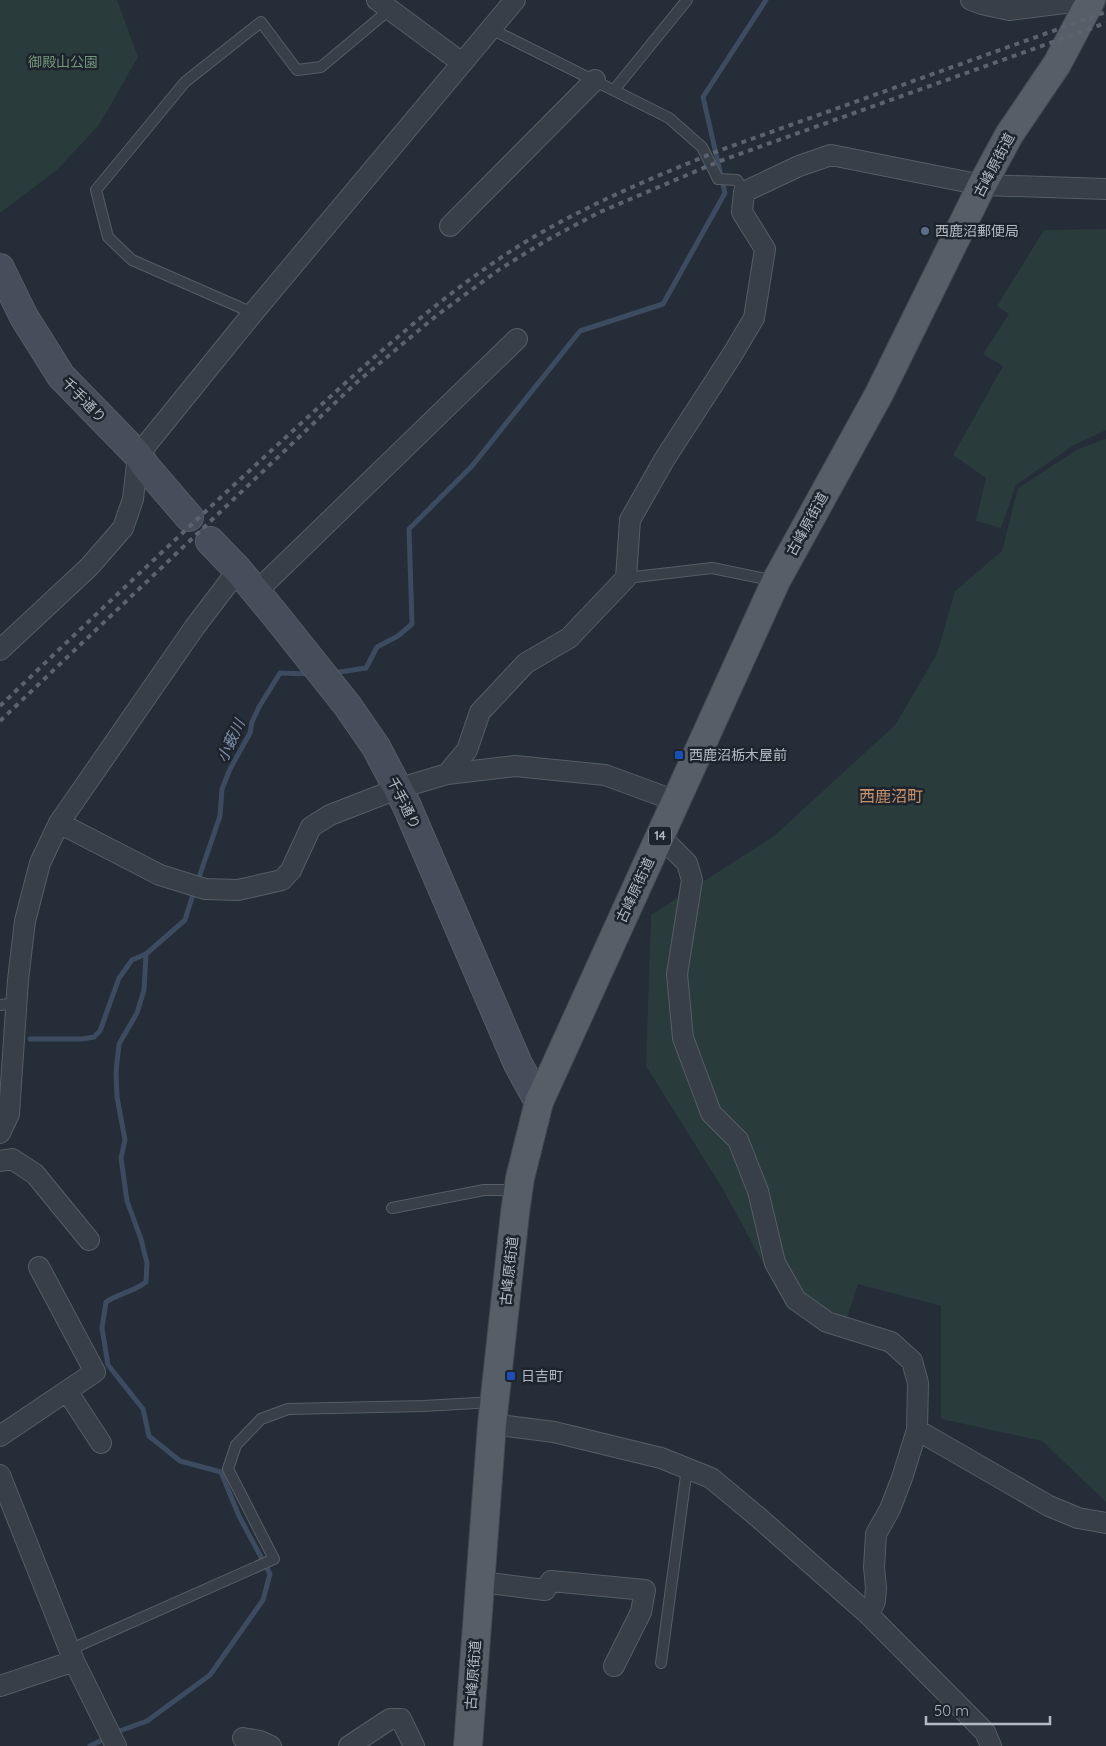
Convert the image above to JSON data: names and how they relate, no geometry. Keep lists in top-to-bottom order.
{
  "streets": {
    "main road": ["古峰原街道", "14"],
    "street": ["千手通り"]
  },
  "crossings": [
    ["古峰原街道", "千手通り"]
  ],
  "districts": ["西鹿沼町"],
  "water": ["小薮川"],
  "parks": ["御殿山公園"],
  "places": {
    "other": ["西鹿沼郵便局"],
    "transit": ["西鹿沼栃木屋前", "日吉町"]
  },
  "scale_bar": "50 m"
}
